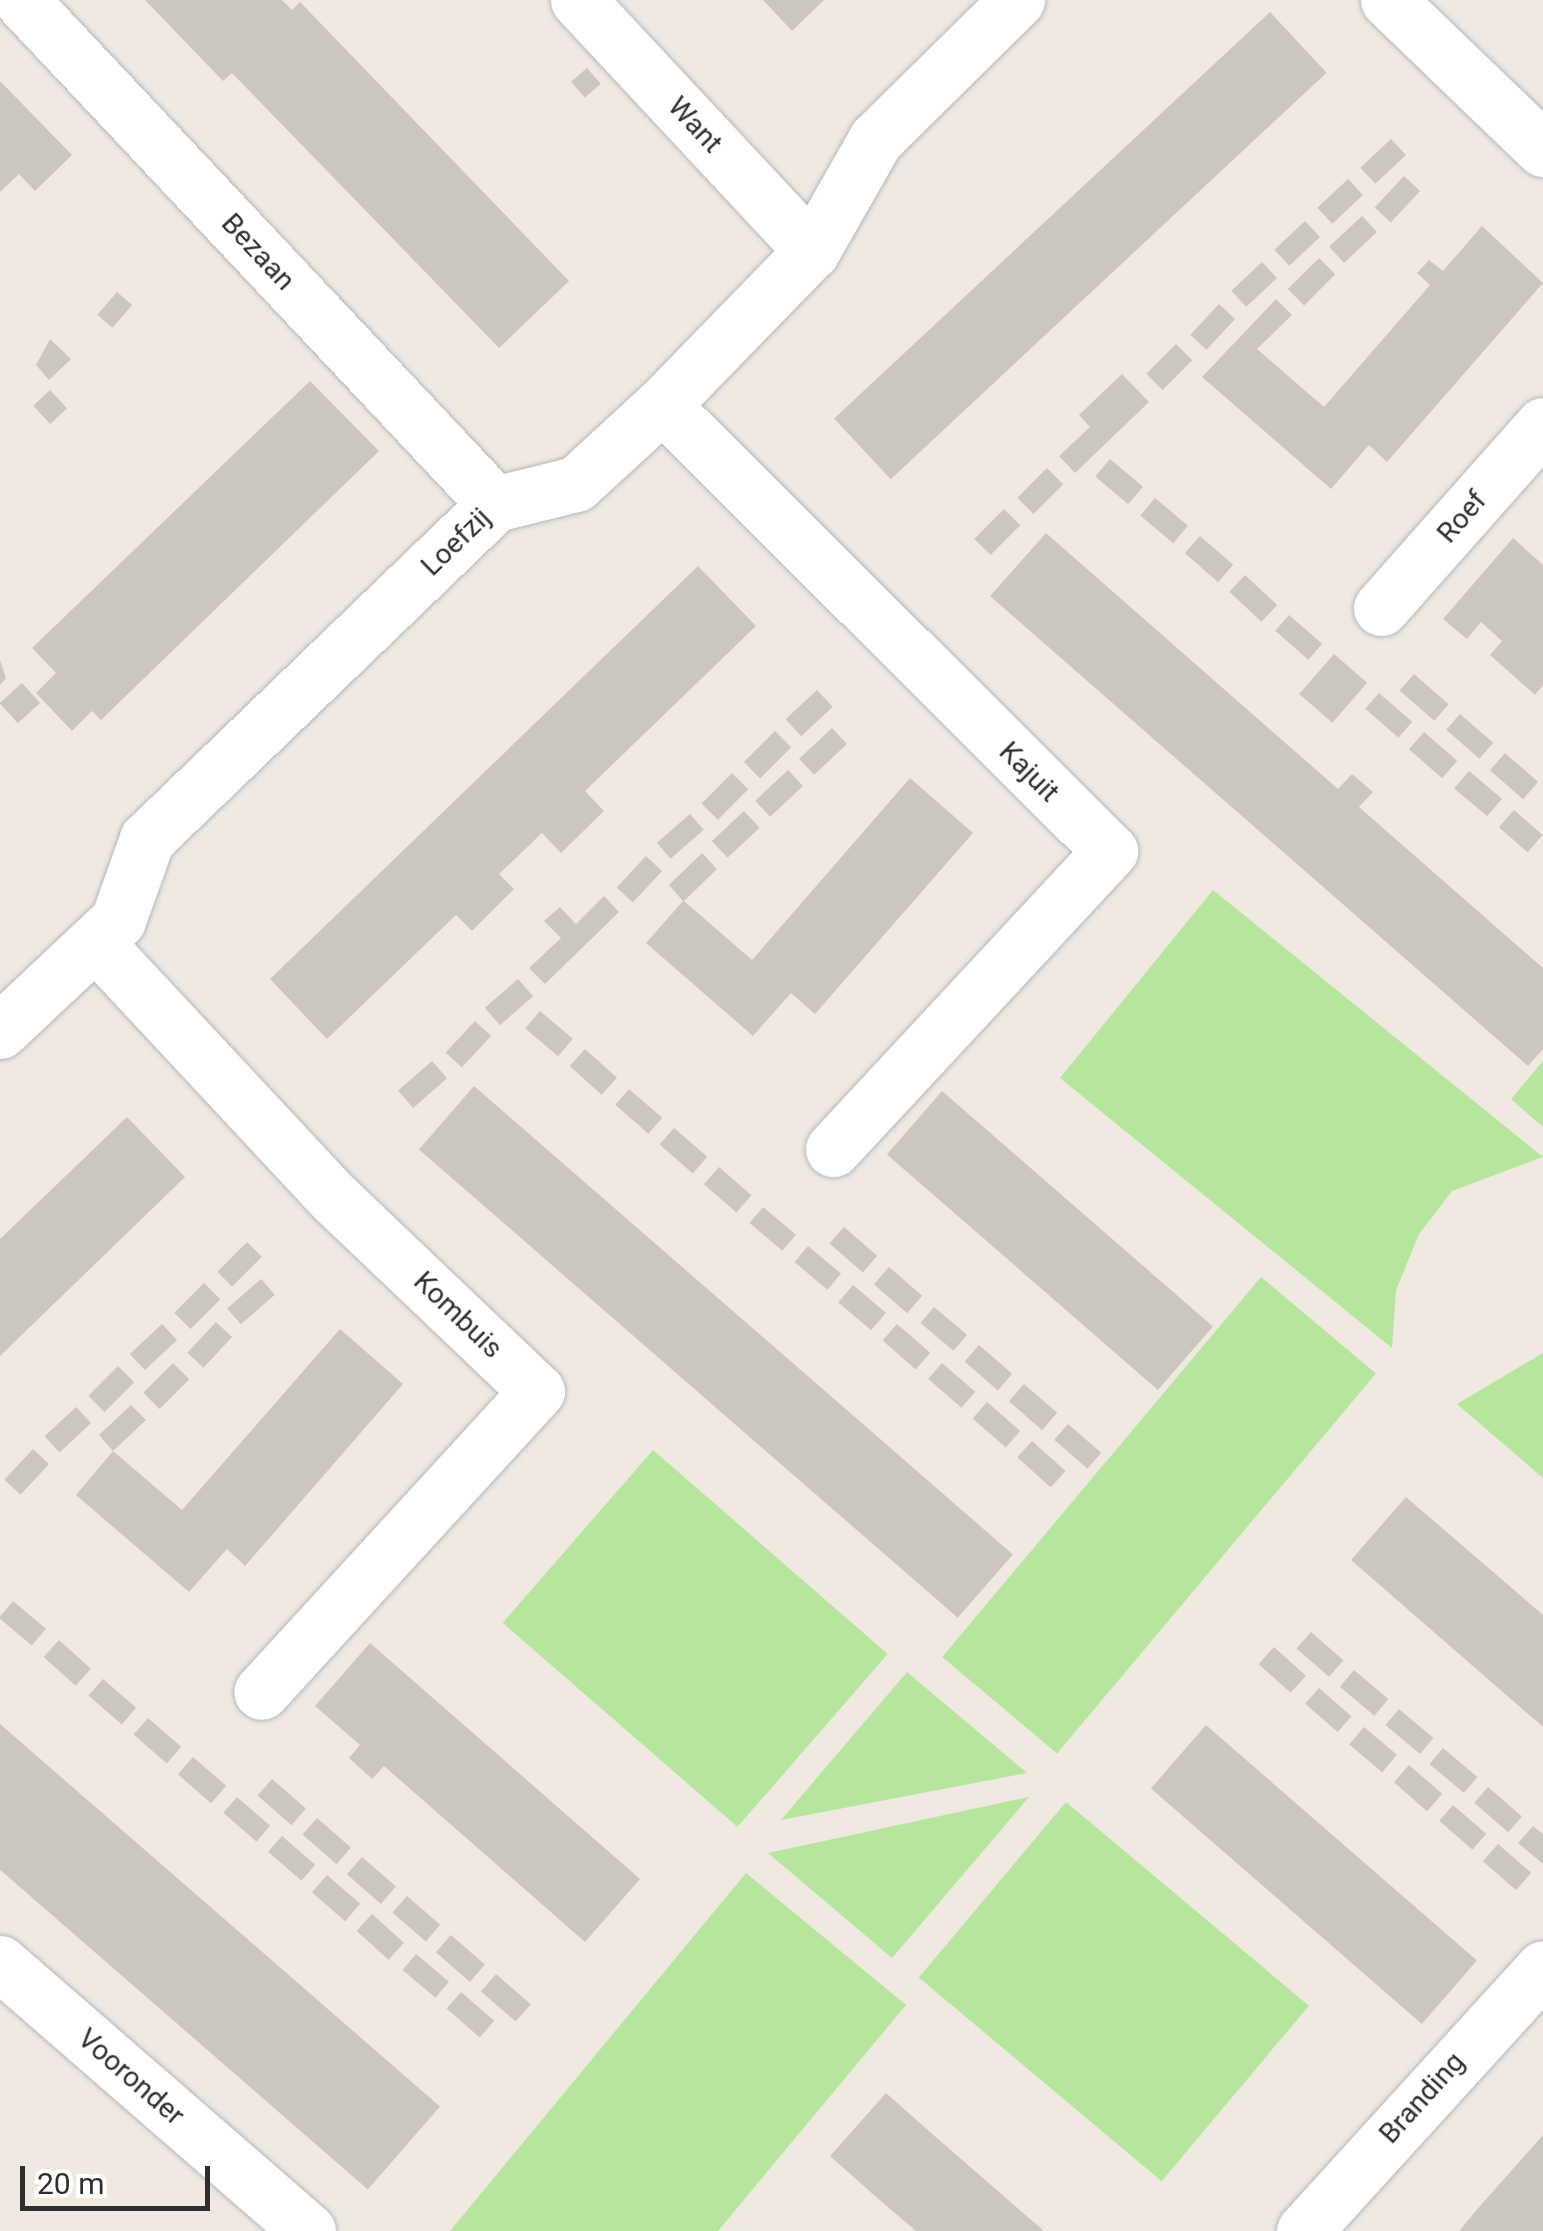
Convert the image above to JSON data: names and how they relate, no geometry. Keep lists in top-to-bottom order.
{
  "streets": {
    "street": [
      "Want",
      "Bezaan",
      "Roef",
      "Loefzij",
      "Kajuit",
      "Kombuis",
      "Vooronder",
      "Branding"
    ]
  },
  "crossings": [
    ["Want", "Loefzij"],
    ["Bezaan", "Loefzij"],
    ["Loefzij", "Kajuit"],
    ["Loefzij", "Kombuis"]
  ],
  "scale_bar": "20 m"
}
